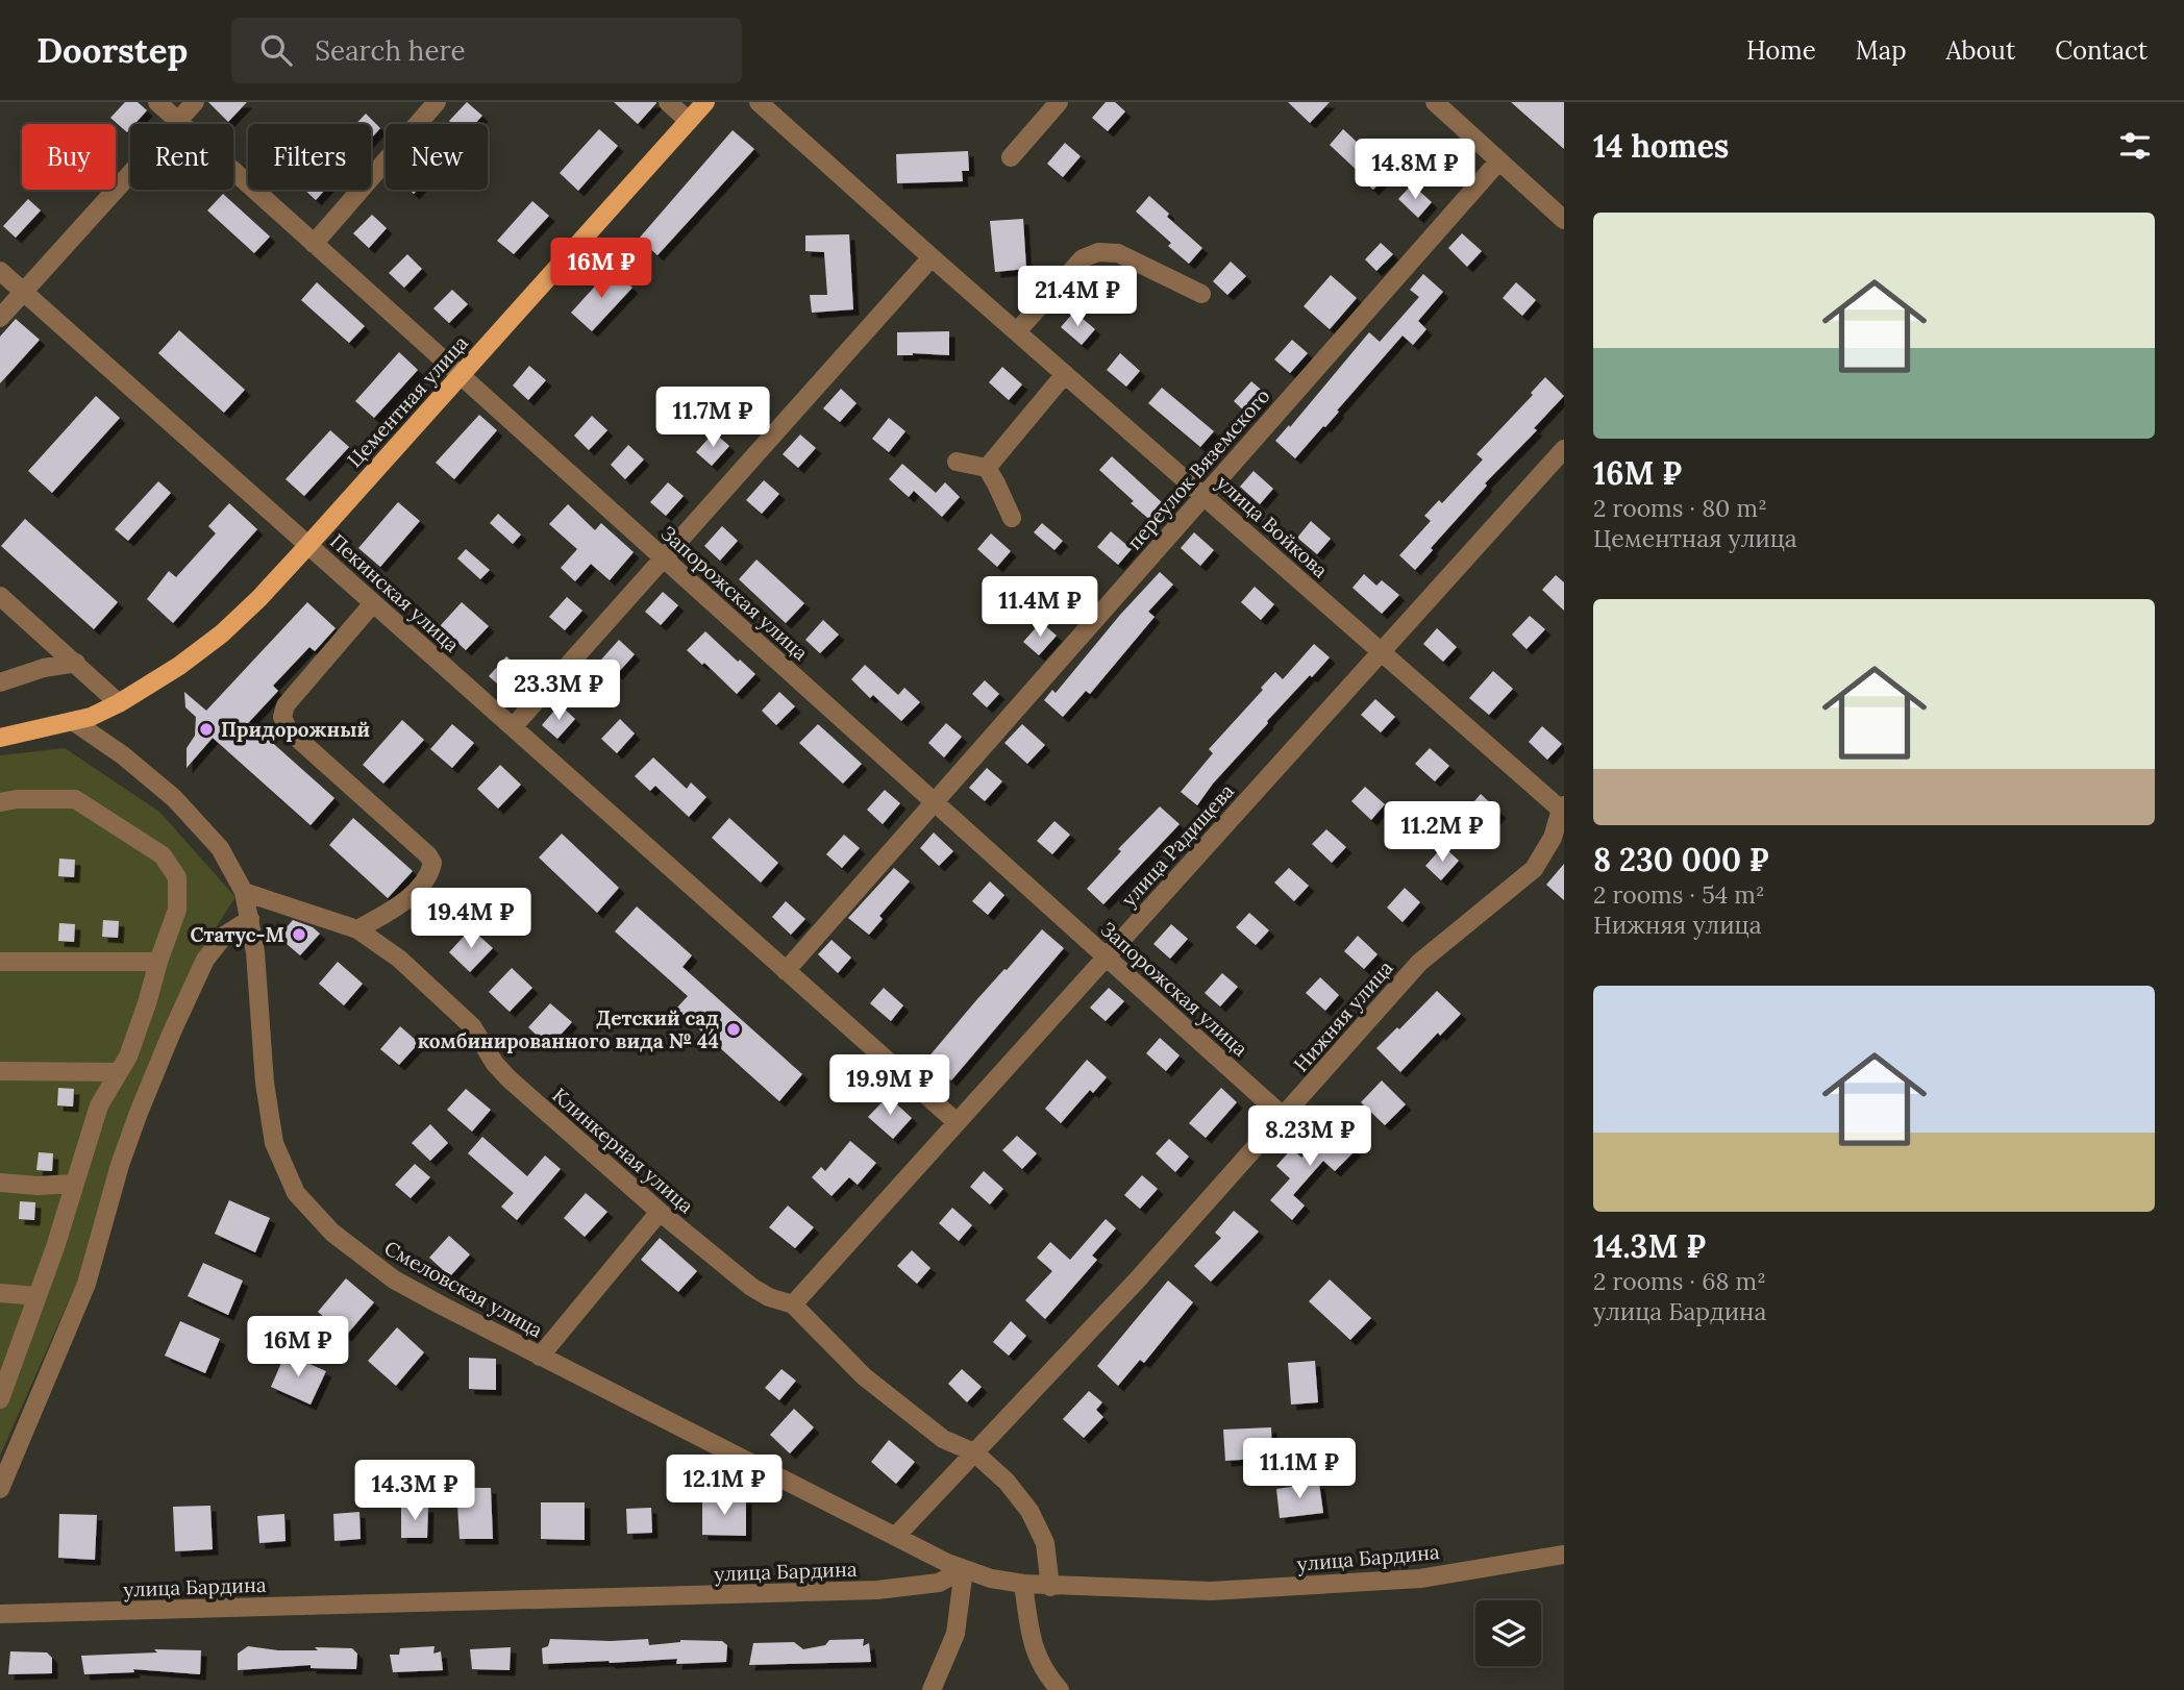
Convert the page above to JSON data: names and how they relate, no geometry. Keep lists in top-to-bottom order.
{
  "streets": {
    "main road": ["Цементная улица"],
    "street": [
      "переулок Вяземского",
      "улица Войкова",
      "Пекинская улица",
      "Запорожская улица",
      "улица Радищева",
      "Нижняя улица",
      "Клинкерная улица",
      "Смеловская улица",
      "улица Бардина"
    ]
  },
  "crossings": [
    ["Цементная улица", "Пекинская улица"],
    ["Цементная улица", "Запорожская улица"],
    ["Цементная улица", "Смеловская улица"],
    ["переулок Вяземского", "улица Войкова"],
    ["переулок Вяземского", "Пекинская улица"],
    ["переулок Вяземского", "Запорожская улица"],
    ["улица Войкова", "улица Радищева"],
    ["улица Войкова", "Нижняя улица"],
    ["Пекинская улица", "улица Радищева"],
    ["Запорожская улица", "улица Радищева"],
    ["Запорожская улица", "Нижняя улица"],
    ["улица Радищева", "Клинкерная улица"],
    ["Нижняя улица", "Клинкерная улица"],
    ["Нижняя улица", "Смеловская улица"],
    ["Клинкерная улица", "Смеловская улица"],
    ["Клинкерная улица", "улица Бардина"],
    ["Смеловская улица", "улица Бардина"]
  ],
  "places": ["Придорожный", "Статус-М", "Детский сад комбинированного вида № 44"],
  "page": {
    "header": "Doorstep",
    "search": "Search here",
    "nav": [
      "Home",
      "Map",
      "About",
      "Contact"
    ],
    "heading": "14 homes",
    "chip": [
      "Buy",
      "Rent",
      "Filters",
      "New"
    ],
    "price": [
      "14.8M ₽",
      "16M ₽",
      "21.4M ₽",
      "11.7M ₽",
      "11.4M ₽",
      "23.3M ₽",
      "11.2M ₽",
      "19.4M ₽",
      "19.9M ₽",
      "8.23M ₽",
      "16M ₽",
      "11.1M ₽",
      "12.1M ₽",
      "14.3M ₽"
    ],
    "list": [
      {
        "name": "16M ₽",
        "note": "2 rooms · 80 m² · Цементная улица"
      },
      {
        "name": "8 230 000 ₽",
        "note": "2 rooms · 54 m² · Нижняя улица"
      },
      {
        "name": "14.3M ₽",
        "note": "2 rooms · 68 m² · улица Бардина"
      }
    ]
  }
}
